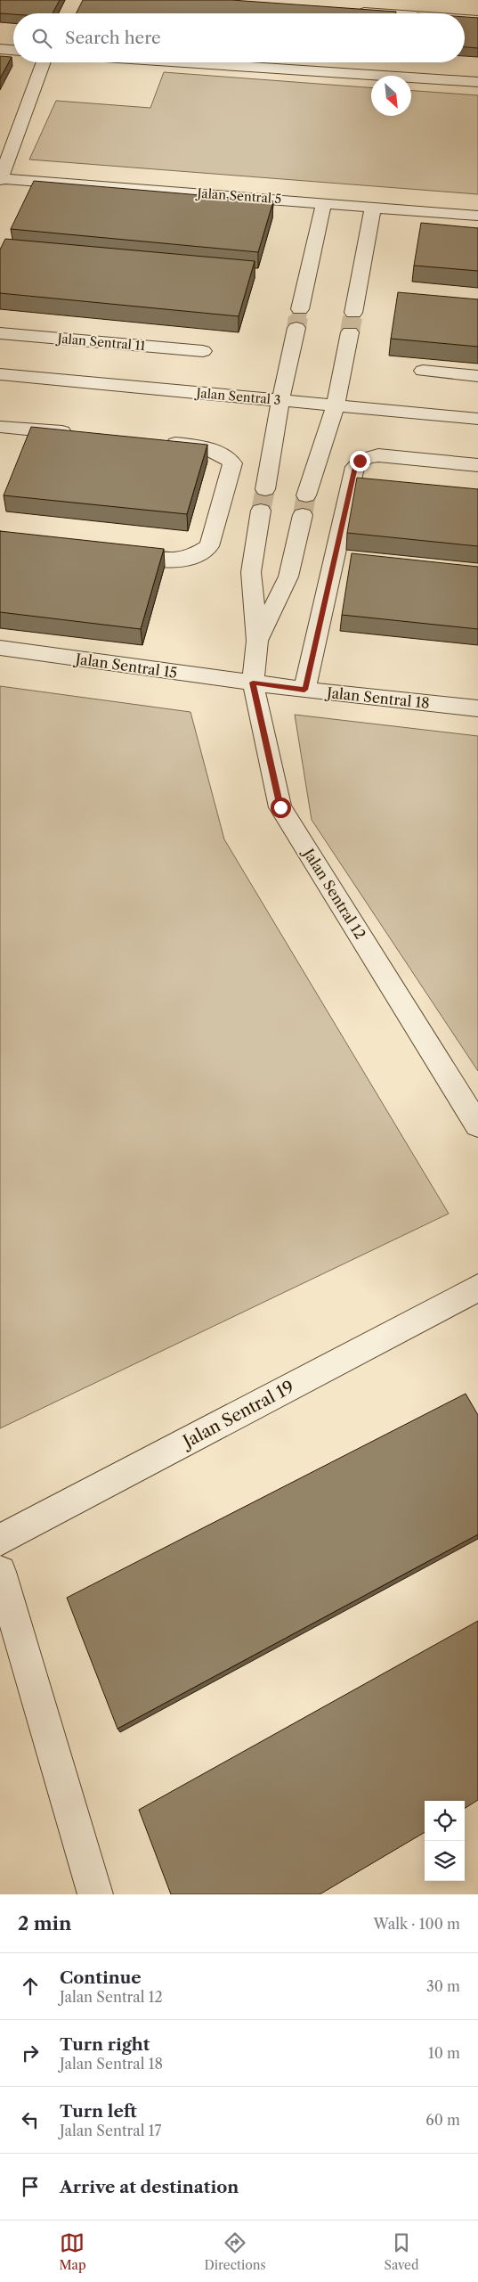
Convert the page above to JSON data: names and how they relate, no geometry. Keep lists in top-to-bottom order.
{
  "streets": {
    "street": [
      "Jalan Sentral 5",
      "Jalan Sentral 11",
      "Jalan Sentral 3",
      "Jalan Sentral 15",
      "Jalan Sentral 18",
      "Jalan Sentral 12",
      "Jalan Sentral 19"
    ]
  },
  "crossings": [
    ["Jalan Sentral 15", "Jalan Sentral 18"],
    ["Jalan Sentral 15", "Jalan Sentral 12"],
    ["Jalan Sentral 18", "Jalan Sentral 12"]
  ],
  "north": "bottom right",
  "page": {
    "search": "Search here",
    "heading": ["2 min", "Walk · 100 m"],
    "list": [
      ["Continue", "Jalan Sentral 12", "30 m"],
      ["Turn right", "Jalan Sentral 18", "10 m"],
      ["Turn left", "Jalan Sentral 17", "60 m"],
      "Arrive at destination"
    ],
    "nav": ["Map", "Directions", "Saved"]
  }
}
